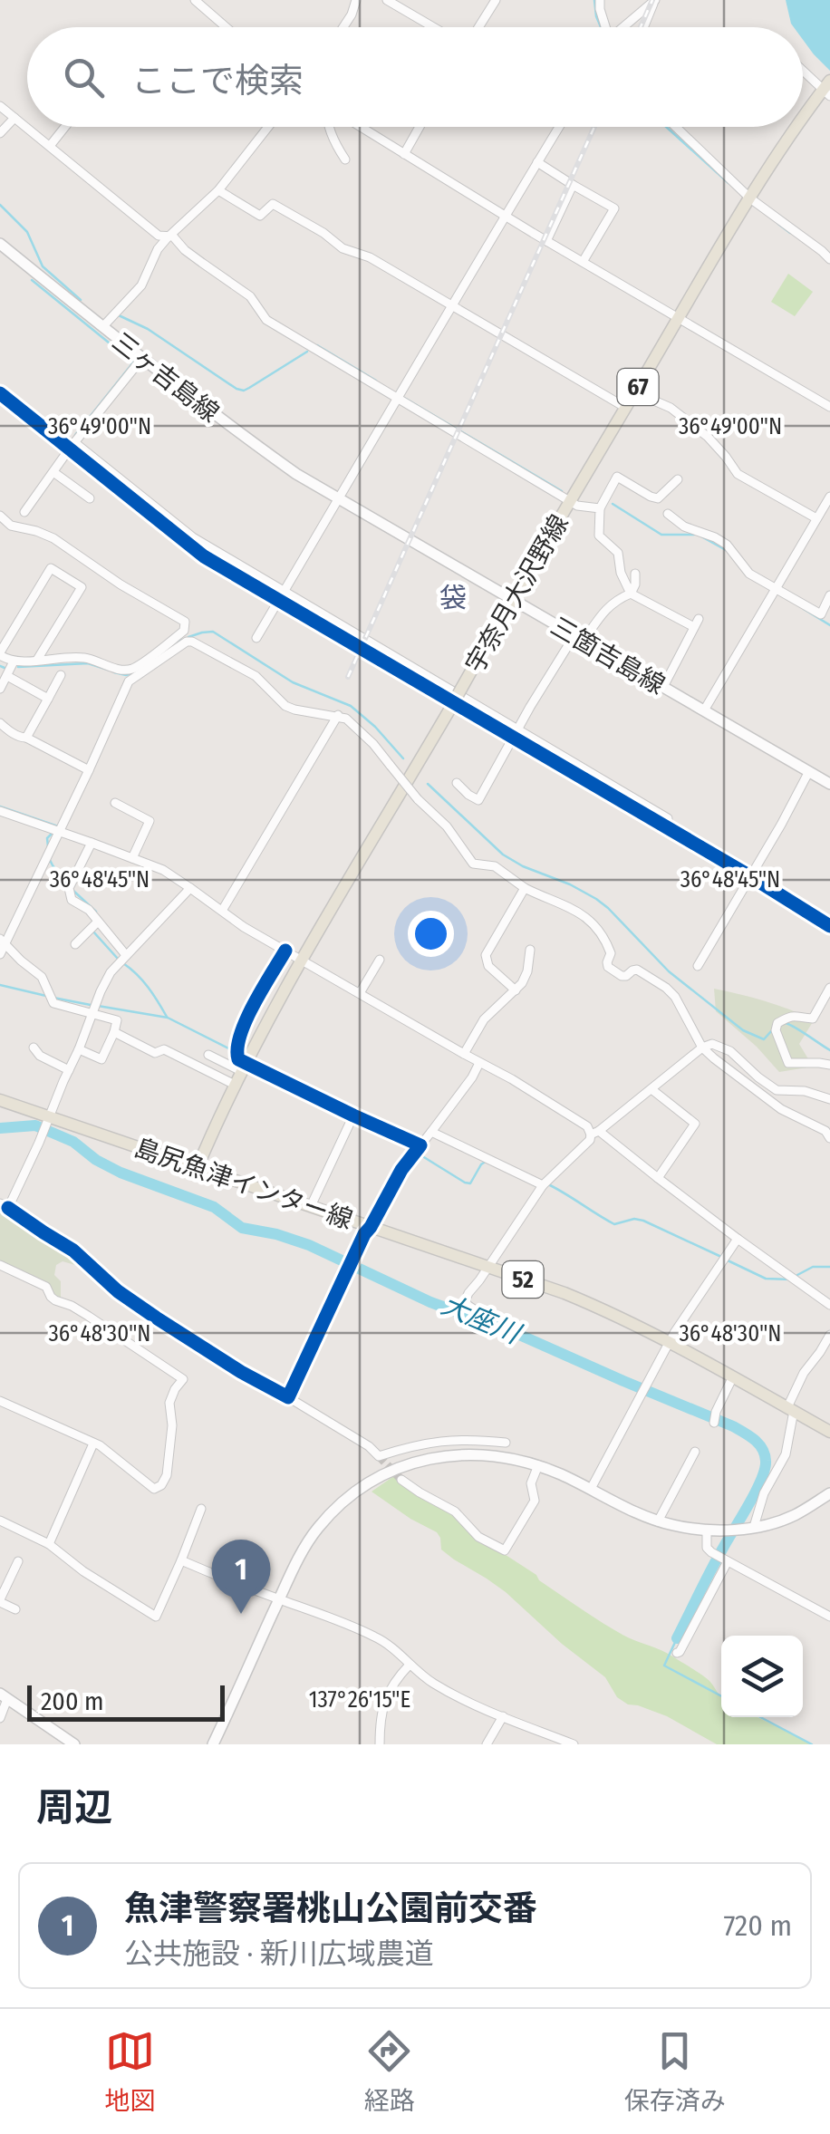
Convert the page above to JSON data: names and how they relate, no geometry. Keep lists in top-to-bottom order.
{
  "streets": {
    "main road": [
      "三ヶ吉島線",
      "67",
      "宇奈月大沢野線",
      "三箇吉島線",
      "島尻魚津インター線",
      "52"
    ]
  },
  "crossings": [
    ["三ヶ吉島線", "三箇吉島線"],
    ["宇奈月大沢野線", "三箇吉島線"],
    ["宇奈月大沢野線", "島尻魚津インター線"]
  ],
  "districts": ["袋"],
  "water": ["大座川"],
  "scale_bar": "200 m",
  "page": {
    "search": "ここで検索",
    "pins": "1",
    "scale": "200 m",
    "heading": "周辺",
    "list": [
      {
        "mark": "1",
        "name": "魚津警察署桃山公園前交番",
        "note": "公共施設 · 新川広域農道",
        "value": "720 m"
      }
    ],
    "nav": ["地図", "経路", "保存済み"]
  },
  "coordinates": [
    "36°49'00\"N",
    "36°48'45\"N",
    "36°48'30\"N",
    "137°26'15\"E"
  ]
}
